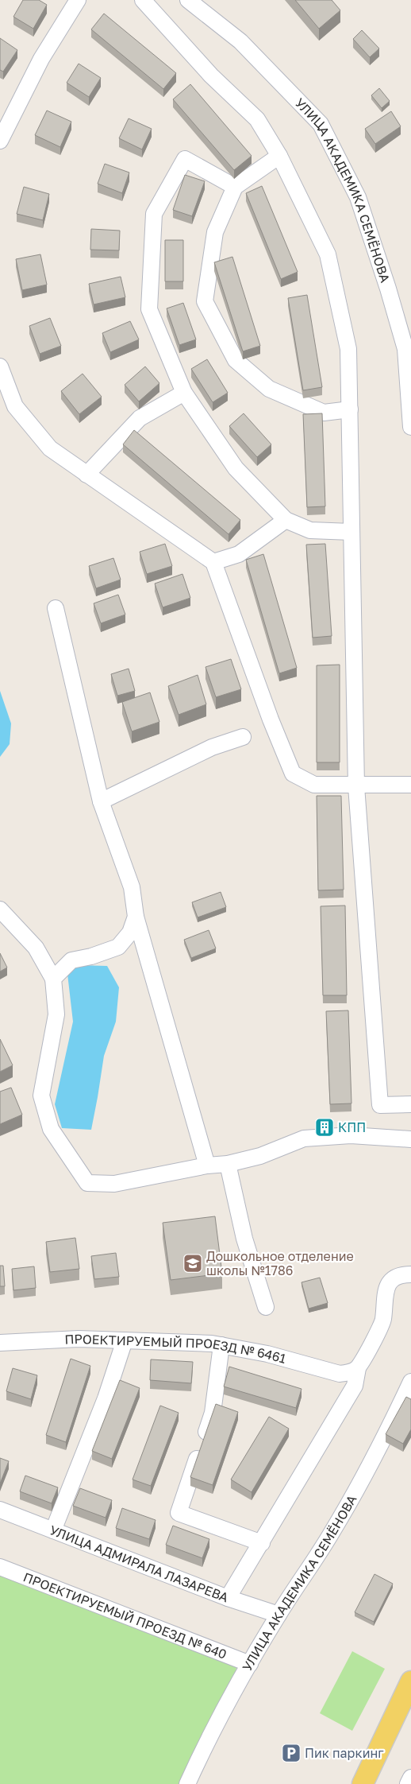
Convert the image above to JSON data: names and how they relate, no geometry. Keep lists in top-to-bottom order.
{
  "streets": {
    "street": [
      "УЛИЦА АКАДЕМИКА СЕМЁНОВА",
      "ПРОЕКТИРУЕМЫЙ ПРОЕЗД № 6461",
      "УЛИЦА АДМИРАЛА ЛАЗАРЕВА",
      "ПРОЕКТИРУЕМЫЙ ПРОЕЗД № 640"
    ]
  },
  "crossings": [
    ["УЛИЦА АКАДЕМИКА СЕМЁНОВА", "УЛИЦА АДМИРАЛА ЛАЗАРЕВА"],
    ["УЛИЦА АКАДЕМИКА СЕМЁНОВА", "ПРОЕКТИРУЕМЫЙ ПРОЕЗД № 640"]
  ],
  "places": {
    "building": ["КПП"],
    "school or university": ["Дошкольное отделение школы №1786"],
    "parking": ["Пик паркинг"]
  }
}
